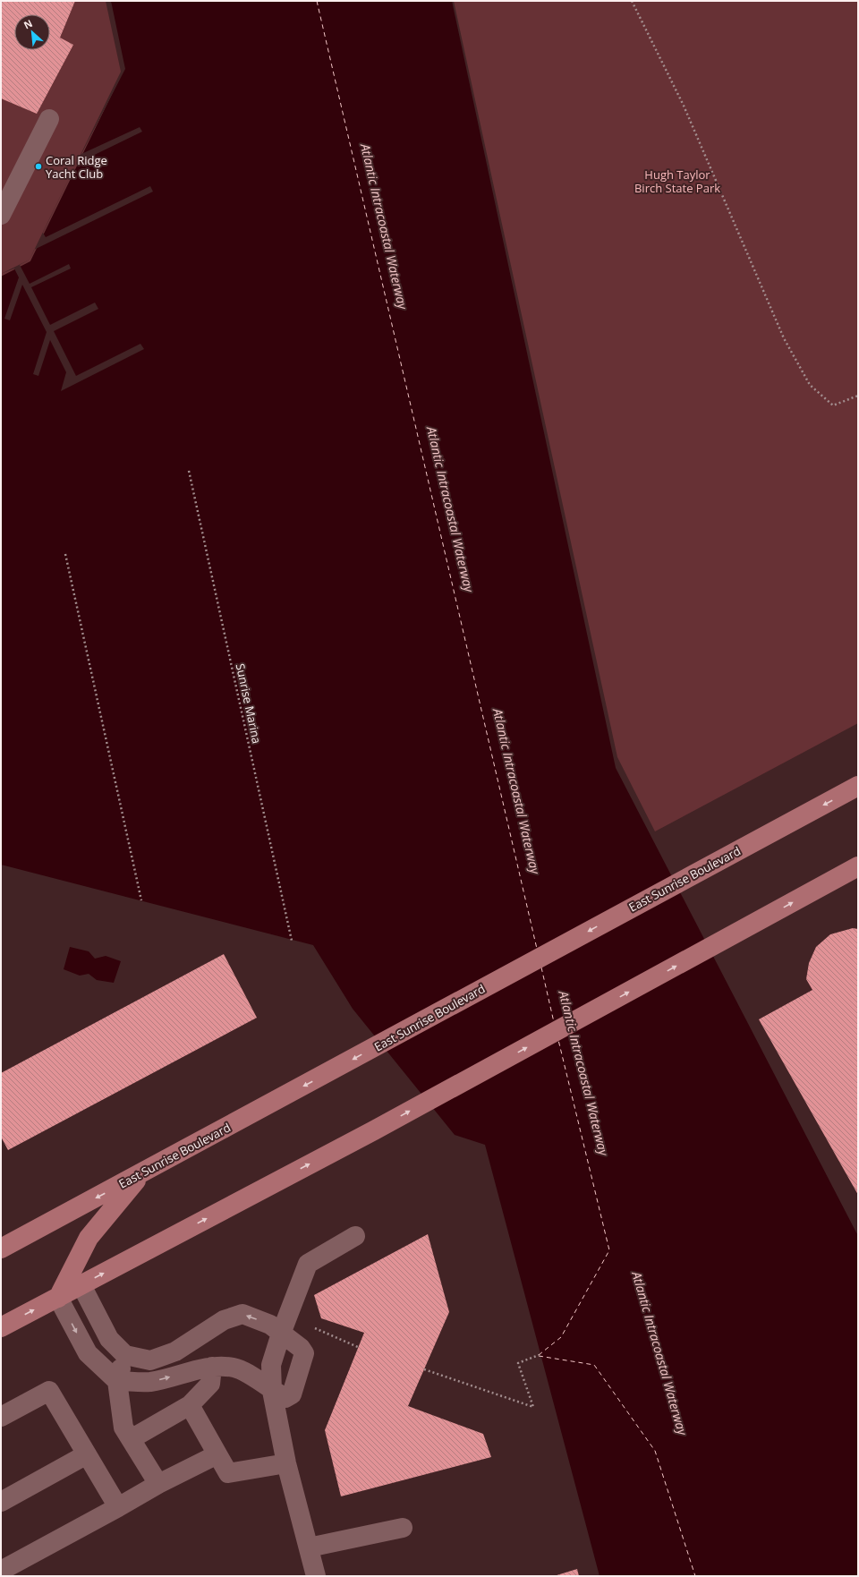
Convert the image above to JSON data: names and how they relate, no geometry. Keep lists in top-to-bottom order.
{
  "streets": {
    "main road": ["East Sunrise Boulevard"],
    "path": ["Sunrise Marina"]
  },
  "water": ["Atlantic Intracoastal Waterway"],
  "parks": ["Hugh Taylor Birch State Park"],
  "places": ["Coral Ridge Yacht Club"],
  "north": "top left"
}
